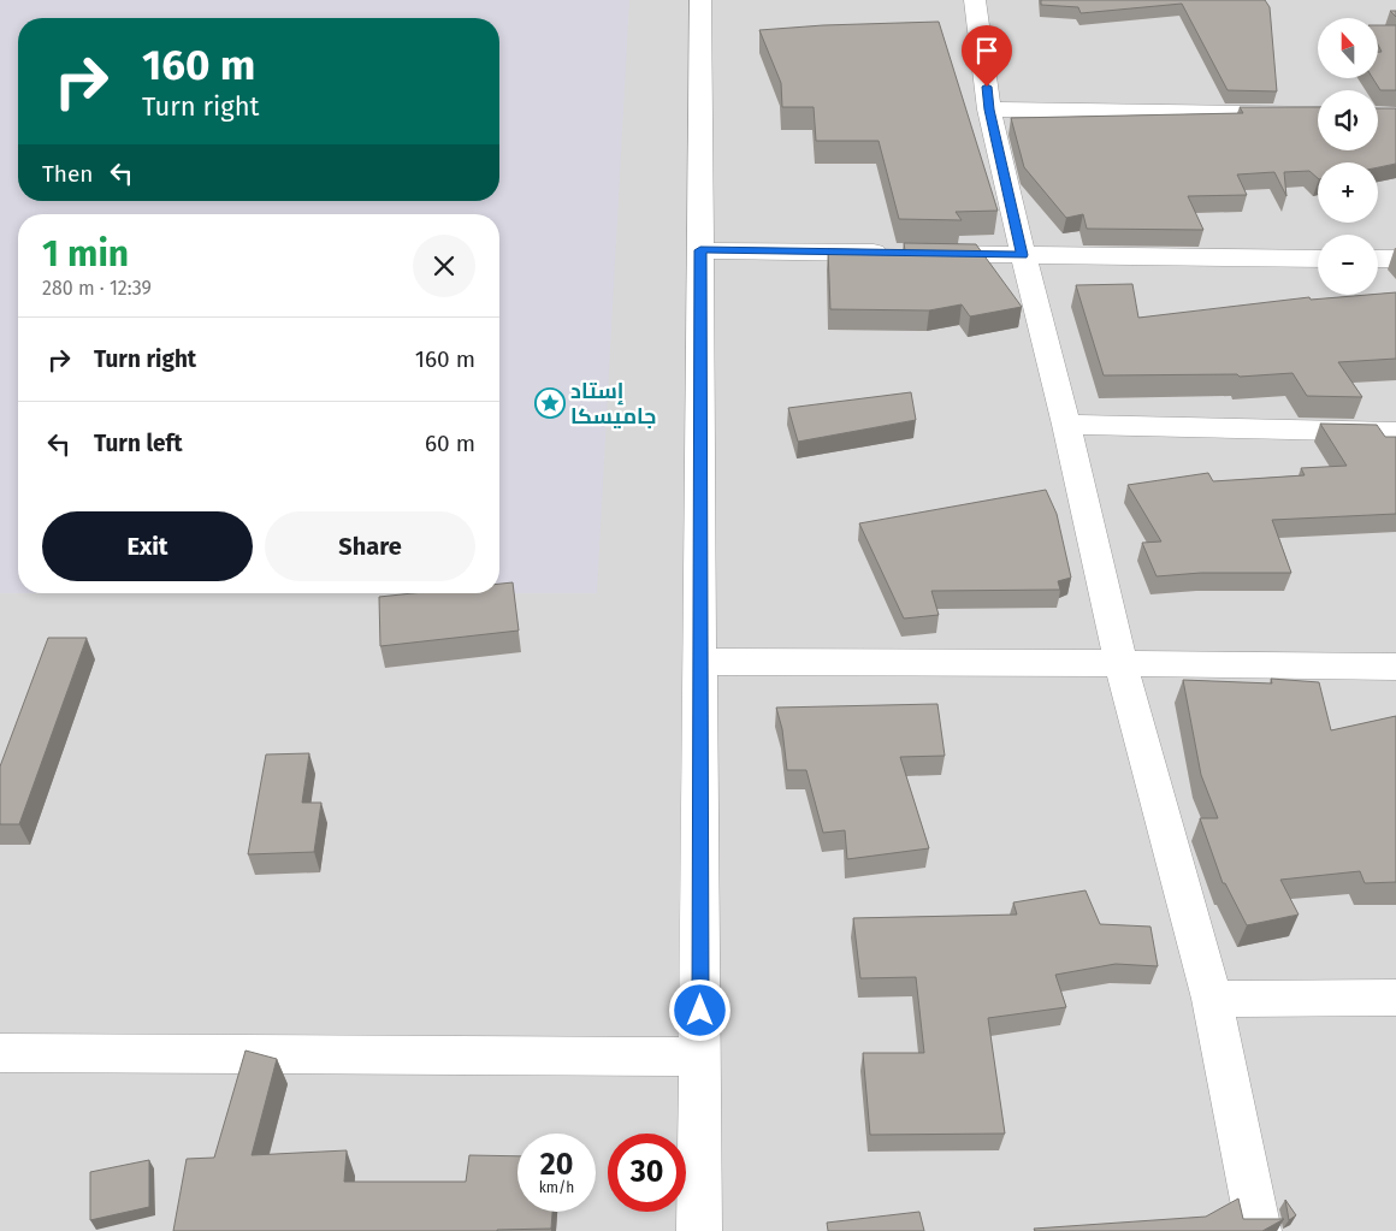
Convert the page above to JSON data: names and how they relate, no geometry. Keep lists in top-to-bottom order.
{
  "places": {
    "place": ["إستاد جاميسكا"]
  },
  "north": "top",
  "page": {
    "map_buttons": ["+", "−"],
    "turn": ["160 m", "Turn right"],
    "then": "Then",
    "heading": ["1 min", "280 m · 12:39"],
    "list": [
      {
        "name": "Turn right",
        "value": "160 m"
      },
      {
        "name": "Turn left",
        "value": "60 m"
      }
    ],
    "buttons": ["Exit", "Share"],
    "speed": "20 km/h",
    "limit": "30"
  }
}
